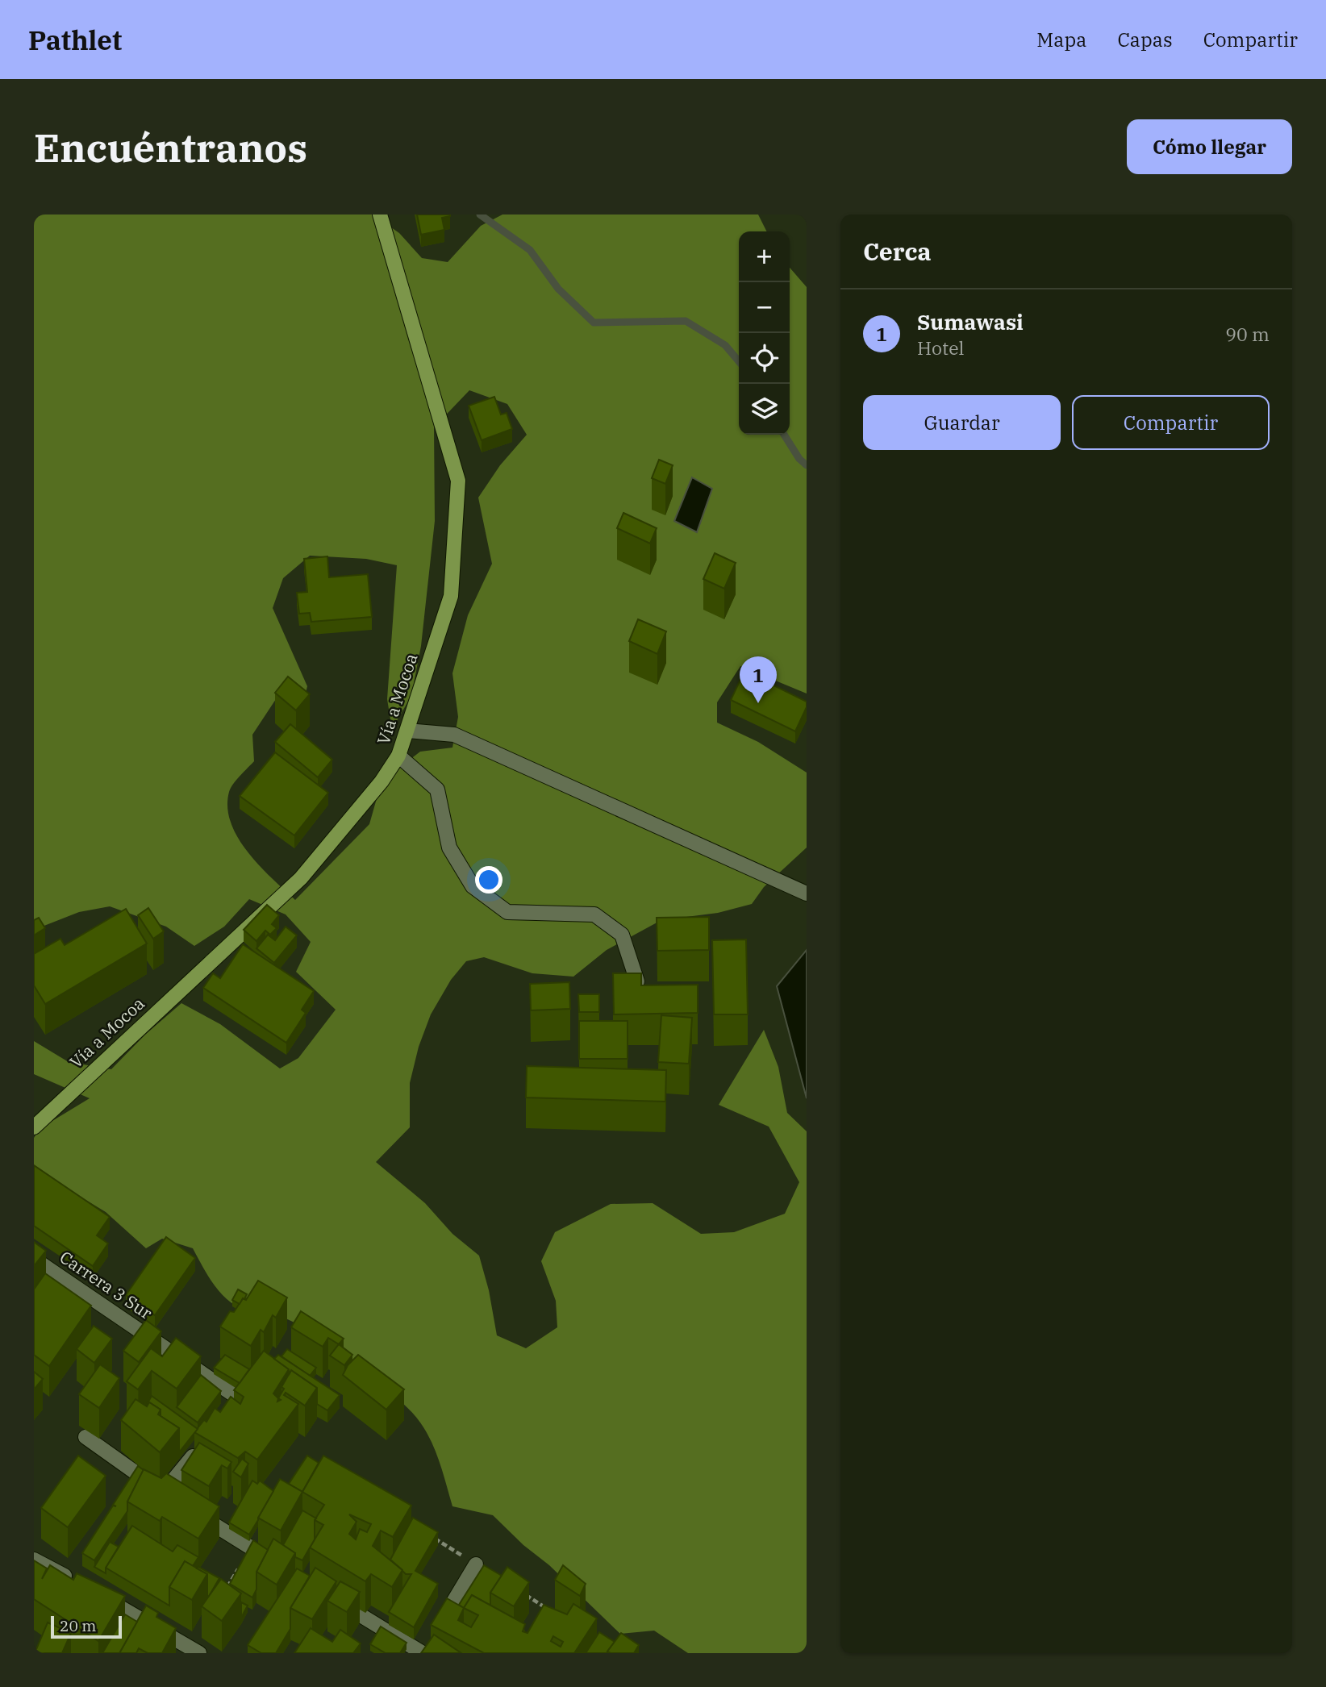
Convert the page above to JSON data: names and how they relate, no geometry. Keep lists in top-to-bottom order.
{
  "streets": {
    "main road": ["Vía a Mocoa"],
    "street": ["Carrera 3 Sur"]
  },
  "scale_bar": "20 m",
  "page": {
    "header": "Pathlet",
    "nav": ["Mapa", "Capas", "Compartir"],
    "buttons": [
      "Cómo llegar",
      ["Guardar", "Compartir"]
    ],
    "title": "Encuéntranos",
    "heading": "Cerca",
    "map_buttons": ["+", "−"],
    "list": [
      {
        "mark": "1",
        "name": "Sumawasi",
        "note": "Hotel",
        "value": "90 m"
      }
    ],
    "pins": "1",
    "scale": "20 m"
  }
}
